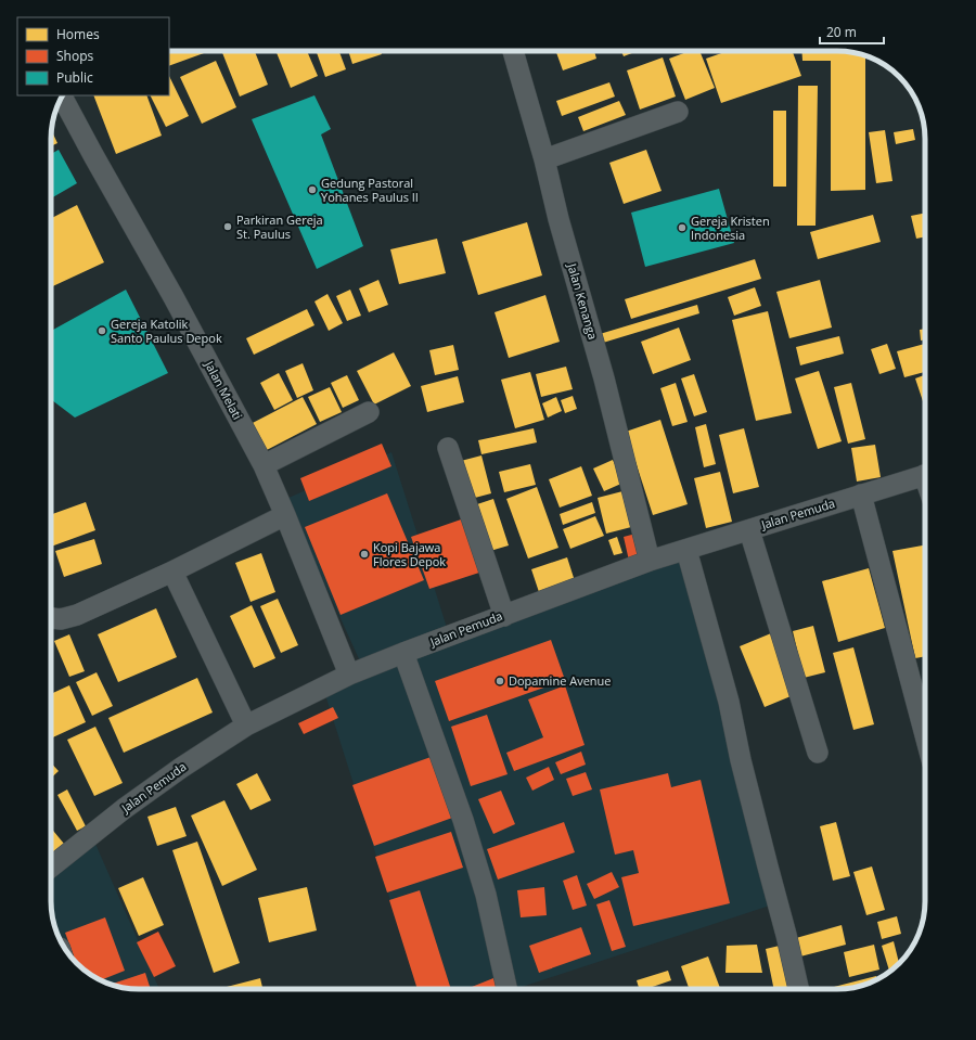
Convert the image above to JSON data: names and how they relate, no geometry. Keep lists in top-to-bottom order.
{
  "streets": {
    "street": ["Jalan Kenanga", "Jalan Melati", "Jalan Pemuda"]
  },
  "crossings": [
    ["Jalan Kenanga", "Jalan Pemuda"],
    ["Jalan Melati", "Jalan Pemuda"]
  ],
  "places": [
    "Gedung Pastoral Yohanes Paulus II",
    "Parkiran Gereja St. Paulus",
    "Gereja Kristen Indonesia",
    "Gereja Katolik Santo Paulus Depok",
    "Kopi Bajawa Flores Depok",
    "Dopamine Avenue"
  ],
  "legend": ["Homes", "Shops", "Public"],
  "scale_bar": "20 m"
}
